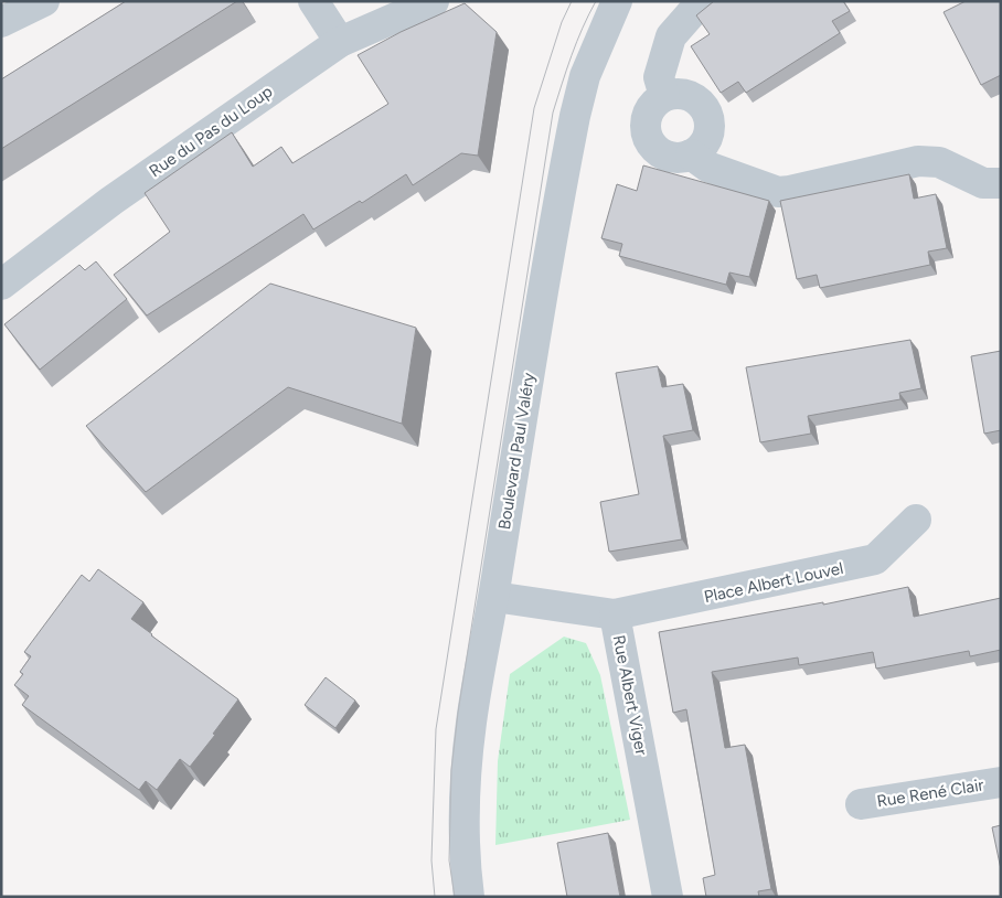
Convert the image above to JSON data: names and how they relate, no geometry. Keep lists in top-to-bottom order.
{
  "streets": {
    "street": [
      "Rue du Pas du Loup",
      "Boulevard Paul Valéry",
      "Place Albert Louvel",
      "Rue Albert Viger",
      "Rue René Clair"
    ]
  },
  "crossings": [
    ["Boulevard Paul Valéry", "Rue Albert Viger"],
    ["Place Albert Louvel", "Rue Albert Viger"]
  ]
}
